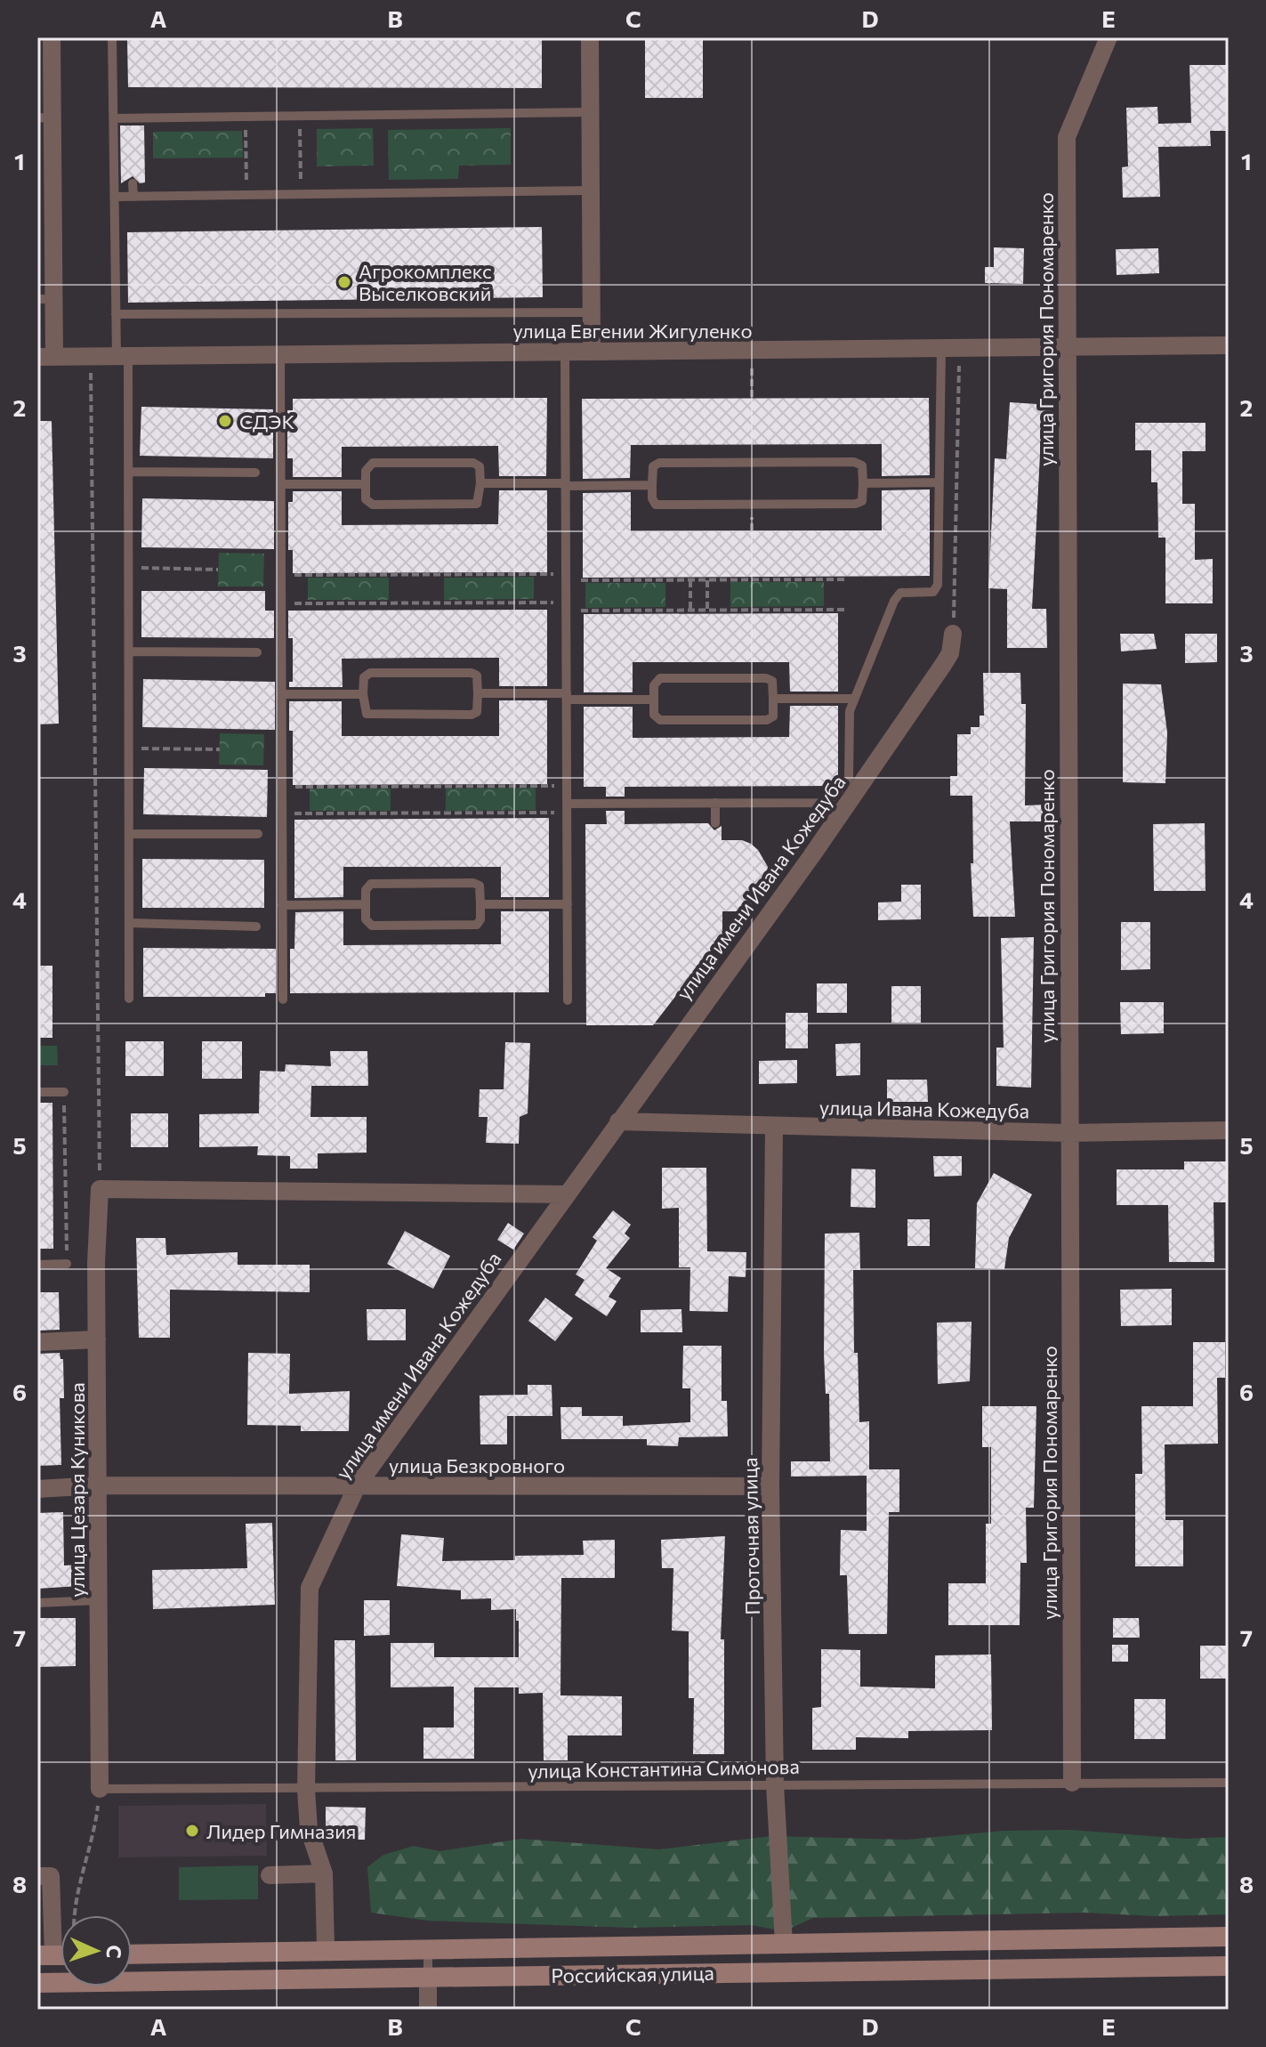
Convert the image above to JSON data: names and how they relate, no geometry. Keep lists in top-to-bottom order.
{
  "streets": {
    "main road": ["Российская улица"],
    "street": [
      "улица Григория Пономаренко",
      "улица Евгении Жигуленко",
      "улица имени Ивана Кожедуба",
      "улица Ивана Кожедуба",
      "улица Безкровного",
      "улица Цезаря Куникова",
      "Проточная улица"
    ],
    "lane": ["улица Константина Симонова"]
  },
  "crossings": [
    ["улица Григория Пономаренко", "улица Евгении Жигуленко"],
    ["улица Григория Пономаренко", "улица Ивана Кожедуба"],
    ["улица Григория Пономаренко", "улица Константина Симонова"],
    ["улица имени Ивана Кожедуба", "улица Ивана Кожедуба"],
    ["улица имени Ивана Кожедуба", "улица Безкровного"],
    ["улица имени Ивана Кожедуба", "улица Константина Симонова"],
    ["улица имени Ивана Кожедуба", "Российская улица"],
    ["улица Ивана Кожедуба", "Проточная улица"],
    ["улица Безкровного", "улица Цезаря Куникова"],
    ["улица Безкровного", "Проточная улица"],
    ["улица Цезаря Куникова", "улица Константина Симонова"],
    ["Проточная улица", "улица Константина Симонова"],
    ["Проточная улица", "Российская улица"]
  ],
  "places": ["Агрокомплекс Выселковский", "СДЭК", "Лидер Гимназия"],
  "north": "right",
  "grid": {
    "columns": [
      "A",
      "B",
      "C",
      "D",
      "E"
    ],
    "rows": [
      "1",
      "2",
      "3",
      "4",
      "5",
      "6",
      "7",
      "8"
    ]
  }
}
